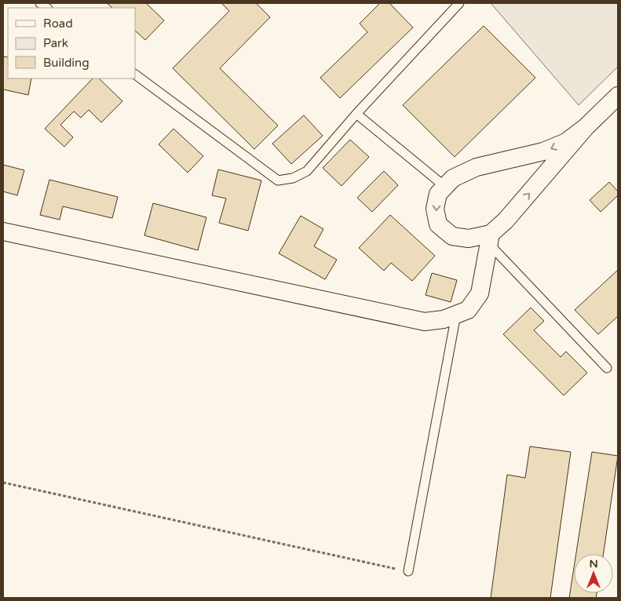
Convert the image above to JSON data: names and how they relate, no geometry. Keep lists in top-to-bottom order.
{
  "legend": ["Road", "Park", "Building"],
  "north": "top"
}
